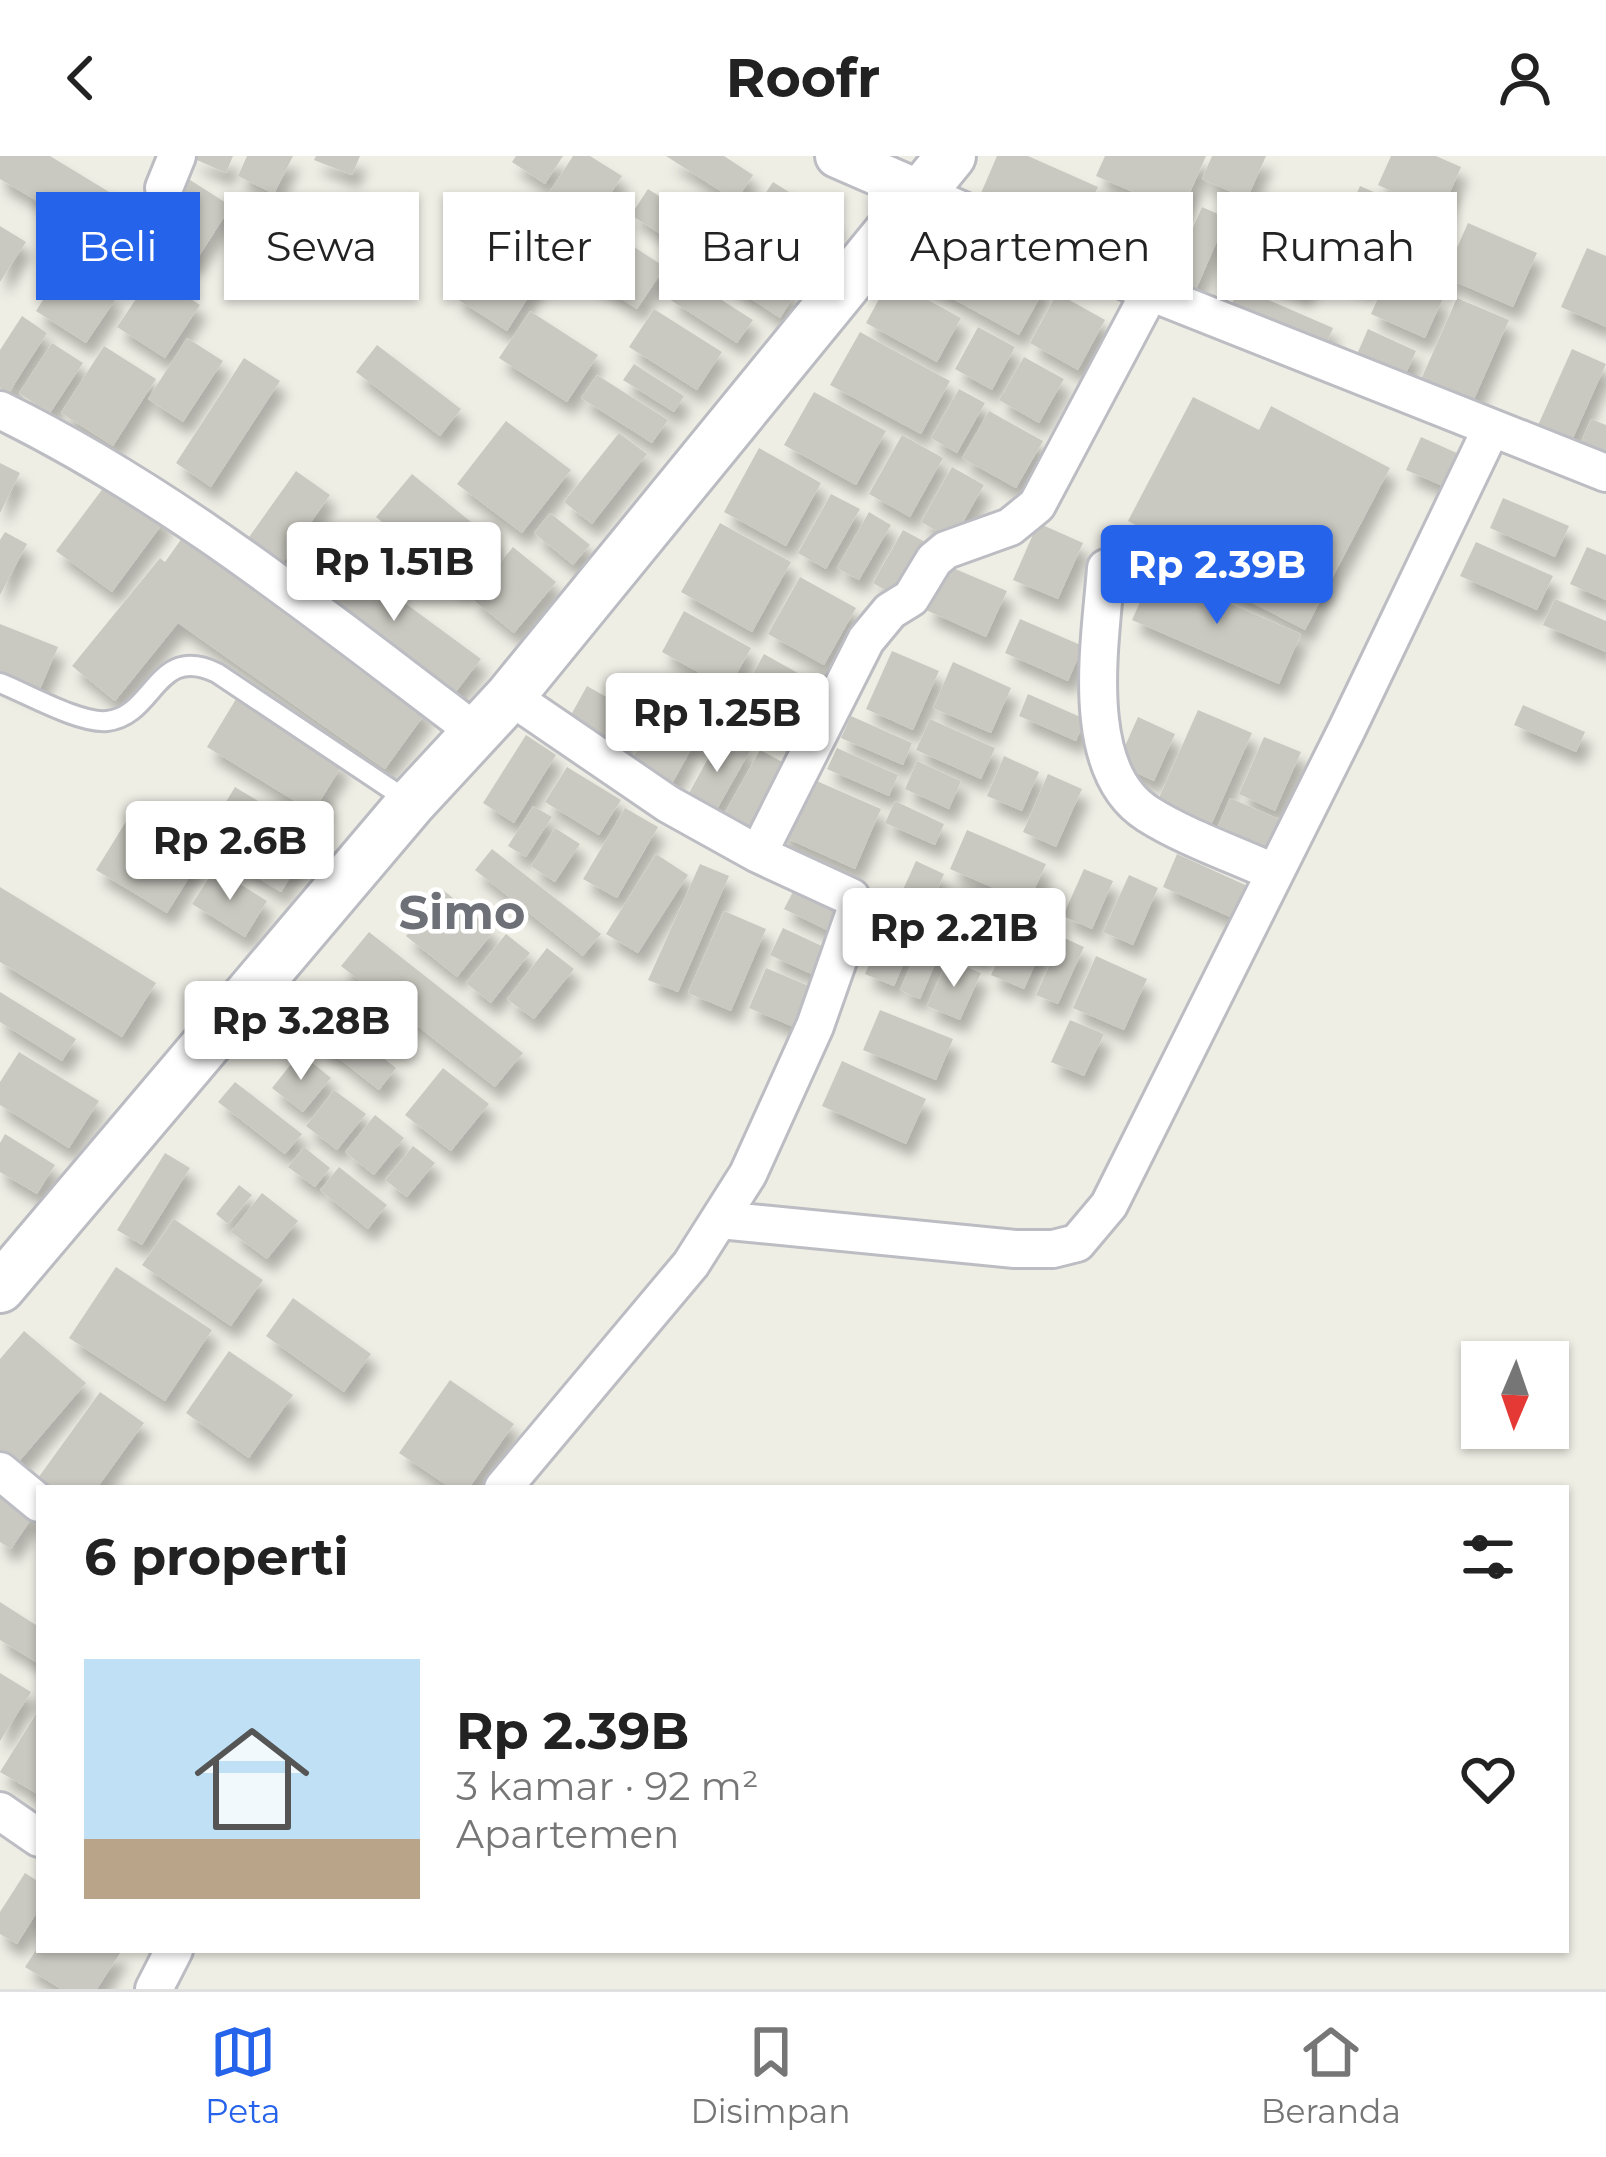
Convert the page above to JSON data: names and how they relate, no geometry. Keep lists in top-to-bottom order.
{
  "districts": ["Simo"],
  "north": "bottom",
  "page": {
    "header": "Roofr",
    "chip": [
      "Beli",
      "Sewa",
      "Filter",
      "Baru",
      "Apartemen",
      "Rumah"
    ],
    "price": [
      "Rp 1.51B",
      "Rp 2.39B",
      "Rp 1.25B",
      "Rp 2.6B",
      "Rp 2.21B",
      "Rp 3.28B"
    ],
    "heading": "6 properti",
    "list": [
      {
        "name": "Rp 2.39B",
        "note": "3 kamar · 92 m² · Apartemen"
      }
    ],
    "tabs": ["Peta", "Disimpan", "Beranda"]
  }
}
